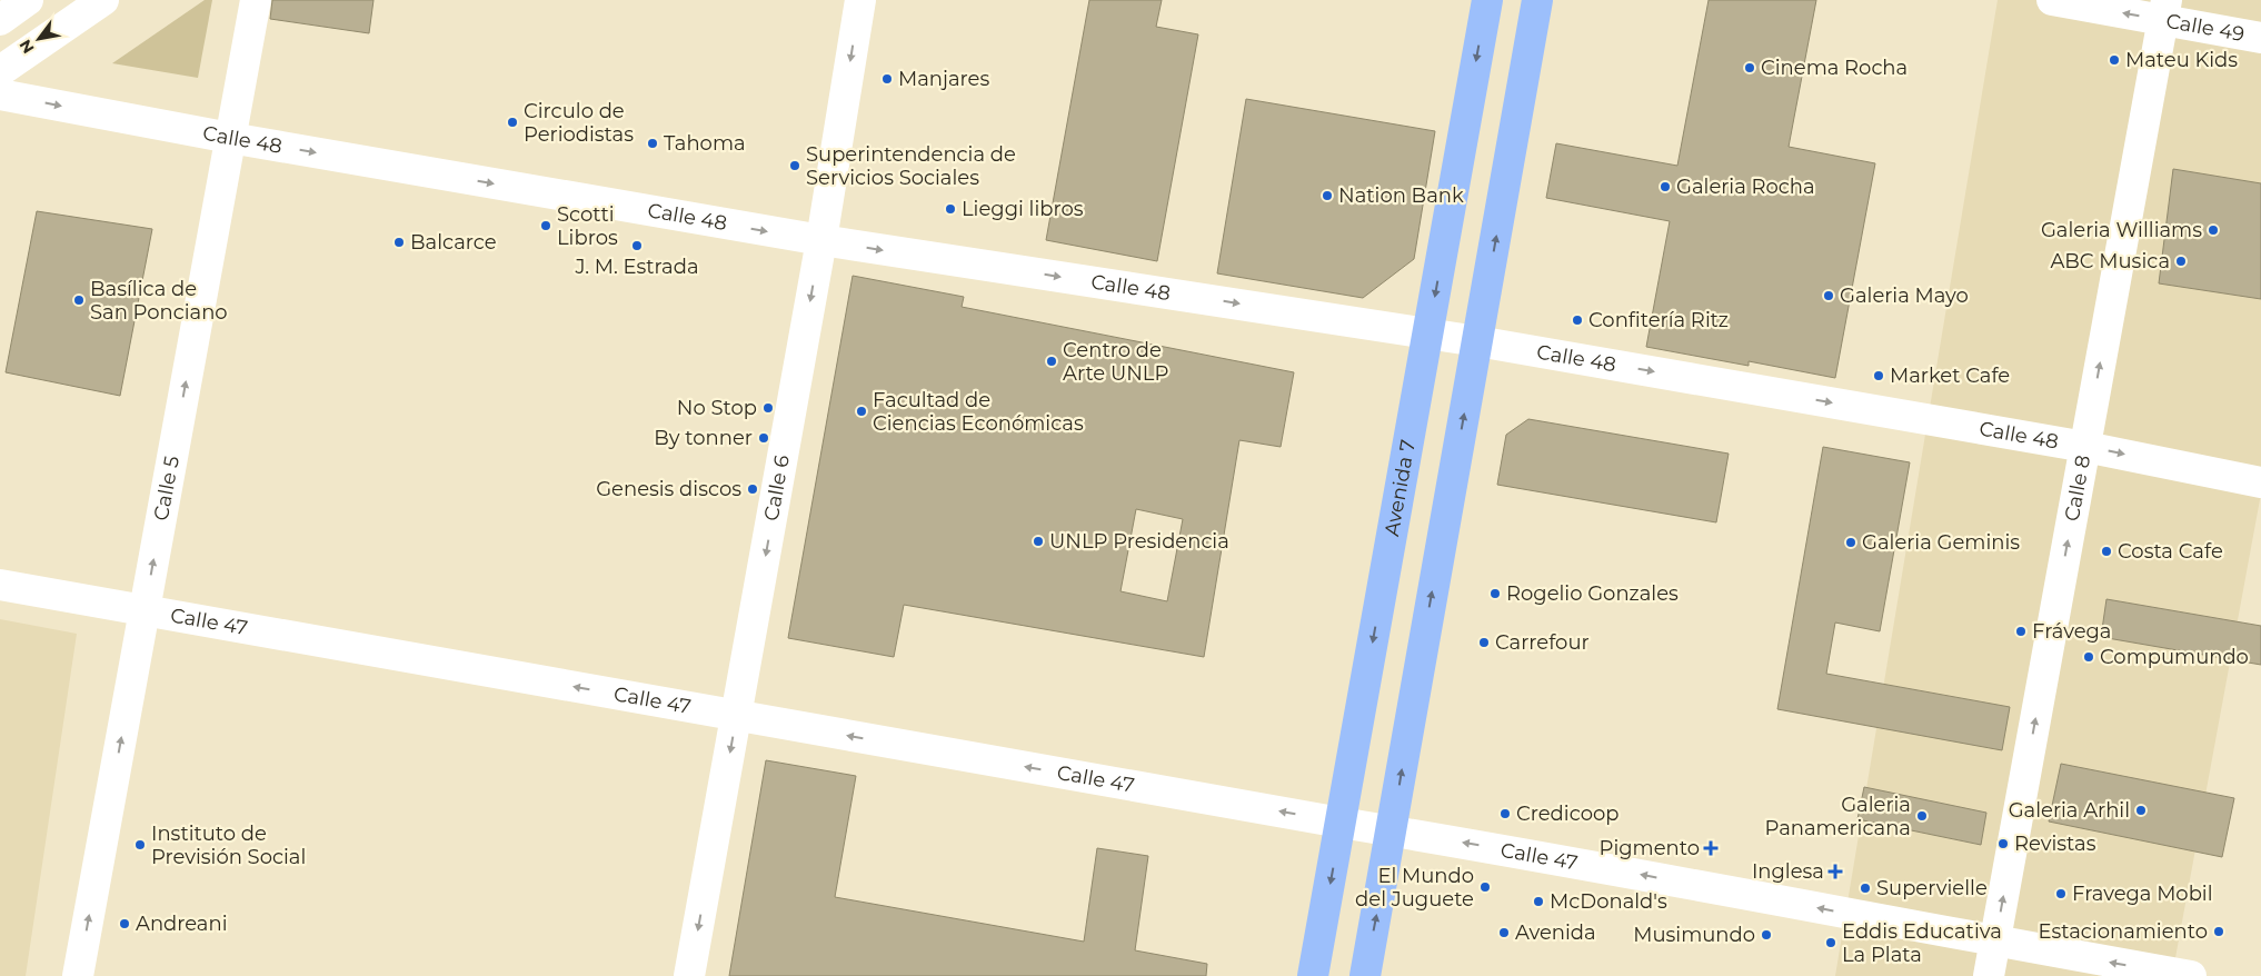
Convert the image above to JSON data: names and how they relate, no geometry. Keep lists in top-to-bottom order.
{
  "streets": {
    "main road": ["Avenida 7"],
    "street": [
      "Calle 49",
      "Calle 48",
      "Calle 5",
      "Calle 6",
      "Calle 8",
      "Calle 47"
    ]
  },
  "crossings": [
    ["Calle 49", "Calle 8"],
    ["Calle 48", "Calle 5"],
    ["Calle 48", "Calle 6"],
    ["Calle 48", "Avenida 7"],
    ["Calle 48", "Calle 8"],
    ["Calle 5", "Calle 47"],
    ["Calle 6", "Calle 47"],
    ["Avenida 7", "Calle 47"],
    ["Calle 8", "Calle 47"]
  ],
  "one_way": [
    "Calle 49",
    "Calle 48",
    "Calle 5",
    "Calle 6",
    "Calle 8",
    "Calle 47"
  ],
  "places": {
    "other": [
      "Mateu Kids",
      "Cinema Rocha",
      "Manjares",
      "Circulo de Periodistas",
      "Tahoma",
      "Superintendencia de Servicios Sociales",
      "Galeria Rocha",
      "Nation Bank",
      "Lieggi libros",
      "Scotti Libros",
      "Galeria Williams",
      "Balcarce",
      "J. M. Estrada",
      "ABC Musica",
      "Galeria Mayo",
      "Basílica de San Ponciano",
      "Confitería Ritz",
      "Centro de Arte UNLP",
      "Market Cafe",
      "No Stop",
      "Facultad de Ciencias Económicas",
      "By tonner",
      "Genesis discos",
      "UNLP Presidencia",
      "Galeria Geminis",
      "Costa Cafe",
      "Rogelio Gonzales",
      "Frávega",
      "Carrefour",
      "Compumundo",
      "Galeria Arhil",
      "Credicoop",
      "Galeria Panamericana",
      "Revistas",
      "Instituto de Previsión Social",
      "El Mundo del Juguete",
      "Supervielle",
      "Fravega Mobil",
      "McDonald's",
      "Andreani",
      "Estacionamiento",
      "Avenida",
      "Musimundo",
      "Eddis Educativa La Plata"
    ],
    "health": ["Pigmento", "Inglesa"]
  },
  "north": "bottom left"
}
